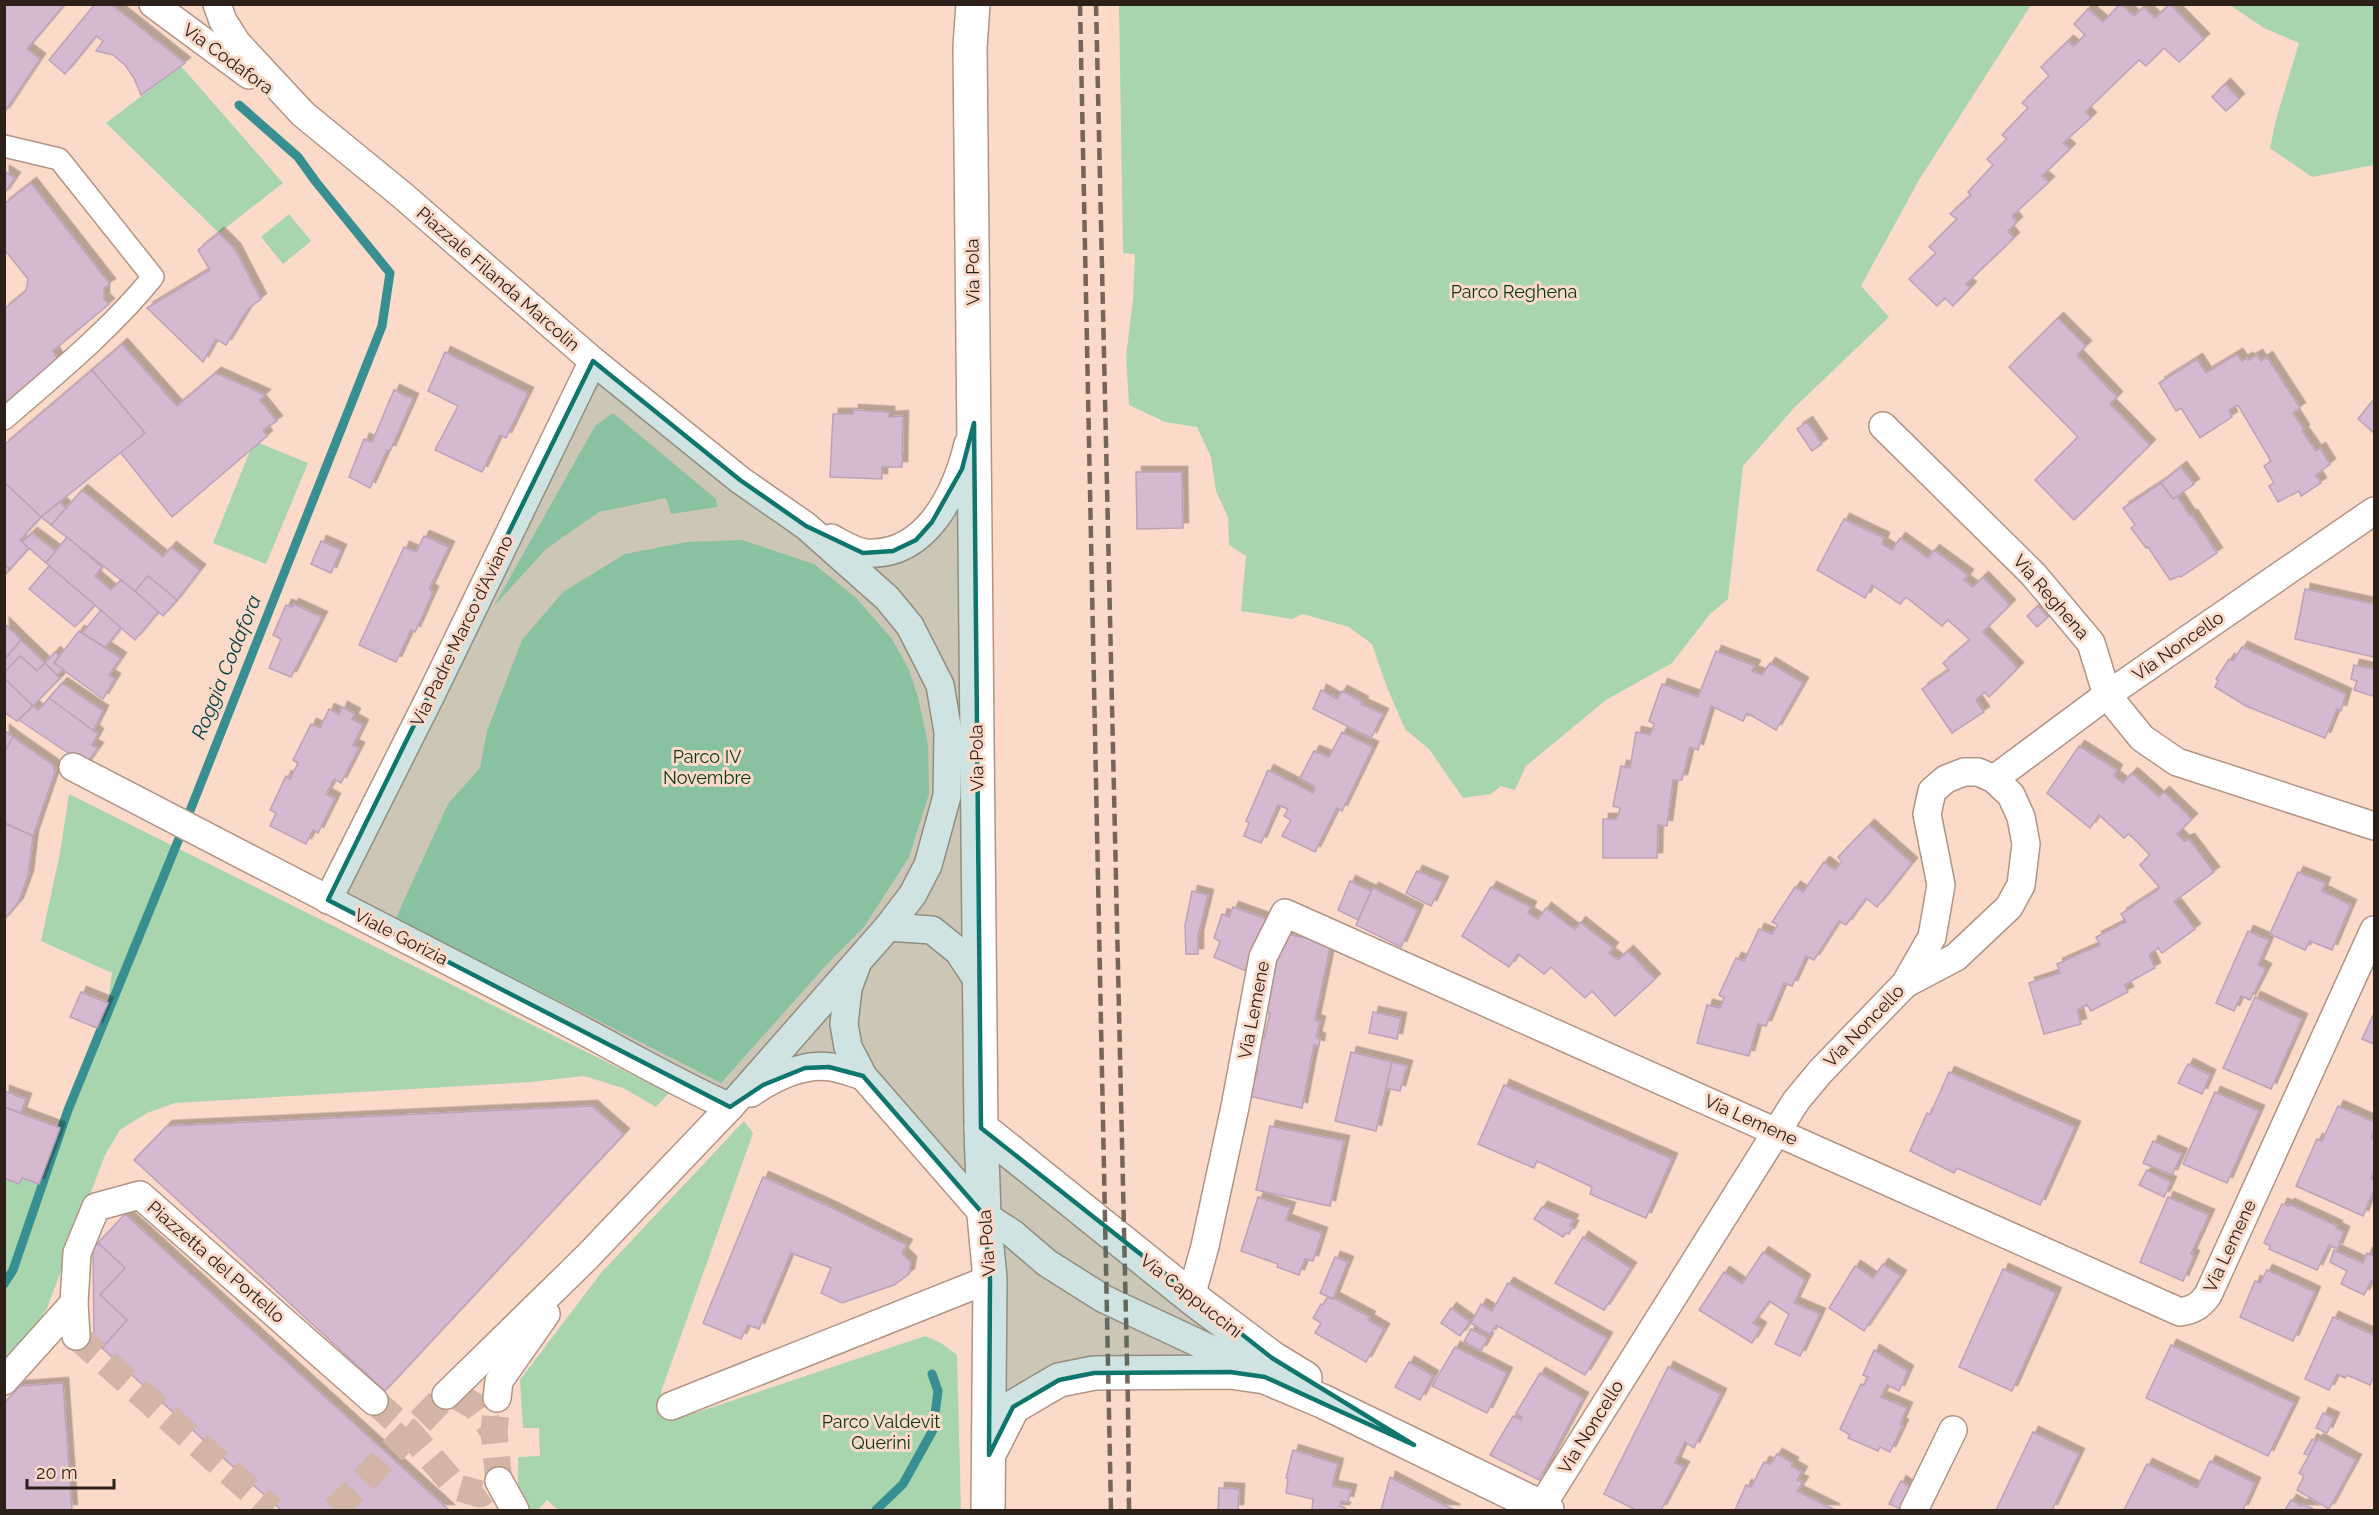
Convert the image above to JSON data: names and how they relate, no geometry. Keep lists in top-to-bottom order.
{
  "streets": {
    "main road": ["Via Pola", "Via Cappuccini"],
    "street": [
      "Via Codafora",
      "Piazzale Filanda Marcolin",
      "Via Reghena",
      "Via Padre Marco d'Aviano",
      "Via Noncello",
      "Viale Gorizia",
      "Via Lemene",
      "Piazzetta del Portello"
    ]
  },
  "crossings": [
    ["Via Codafora", "Piazzale Filanda Marcolin"],
    ["Via Pola", "Piazzale Filanda Marcolin"],
    ["Via Pola", "Via Cappuccini"],
    ["Piazzale Filanda Marcolin", "Via Padre Marco d'Aviano"],
    ["Piazzale Filanda Marcolin", "Viale Gorizia"],
    ["Piazzale Filanda Marcolin", "Via Cappuccini"],
    ["Via Reghena", "Via Noncello"],
    ["Via Padre Marco d'Aviano", "Viale Gorizia"],
    ["Via Noncello", "Via Lemene"],
    ["Via Noncello", "Via Cappuccini"],
    ["Via Lemene", "Via Cappuccini"]
  ],
  "water": ["Roggia Codafora"],
  "parks": ["Parco Reghena", "Parco IV Novembre", "Parco Valdevit Querini"],
  "scale_bar": "20 m"
}
